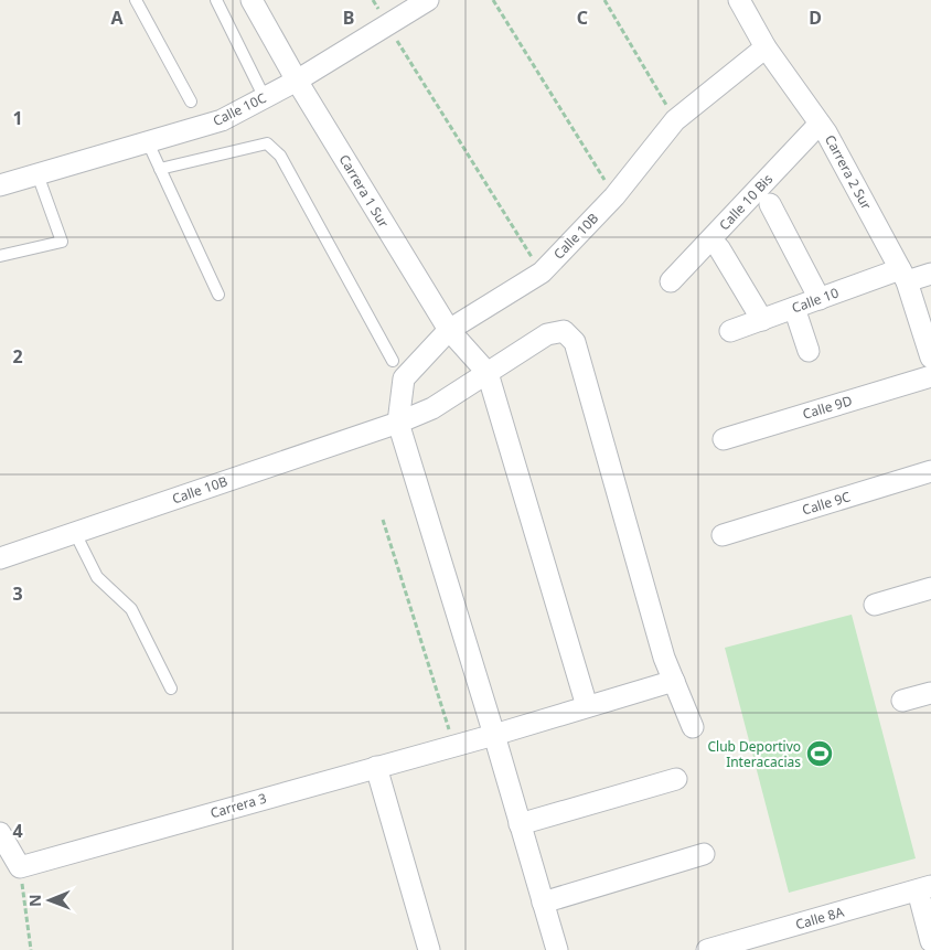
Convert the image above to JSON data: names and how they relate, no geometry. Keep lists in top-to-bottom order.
{
  "streets": {
    "street": [
      "Calle 10C",
      "Carrera 2 Sur",
      "Carrera 1 Sur",
      "Calle 10 Bis",
      "Calle 10B",
      "Calle 10",
      "Calle 9D",
      "Calle 9C",
      "Carrera 3",
      "Calle 8A"
    ]
  },
  "crossings": [
    ["Calle 10C", "Carrera 1 Sur"],
    ["Carrera 2 Sur", "Calle 10 Bis"],
    ["Carrera 2 Sur", "Calle 10B"],
    ["Carrera 2 Sur", "Calle 10"],
    ["Carrera 1 Sur", "Calle 10B"],
    ["Calle 10B", "Carrera 3"]
  ],
  "places": {
    "sports": ["Club Deportivo Interacacias"]
  },
  "north": "left",
  "grid": {
    "columns": [
      "A",
      "B",
      "C",
      "D"
    ],
    "rows": [
      "1",
      "2",
      "3",
      "4"
    ]
  }
}
